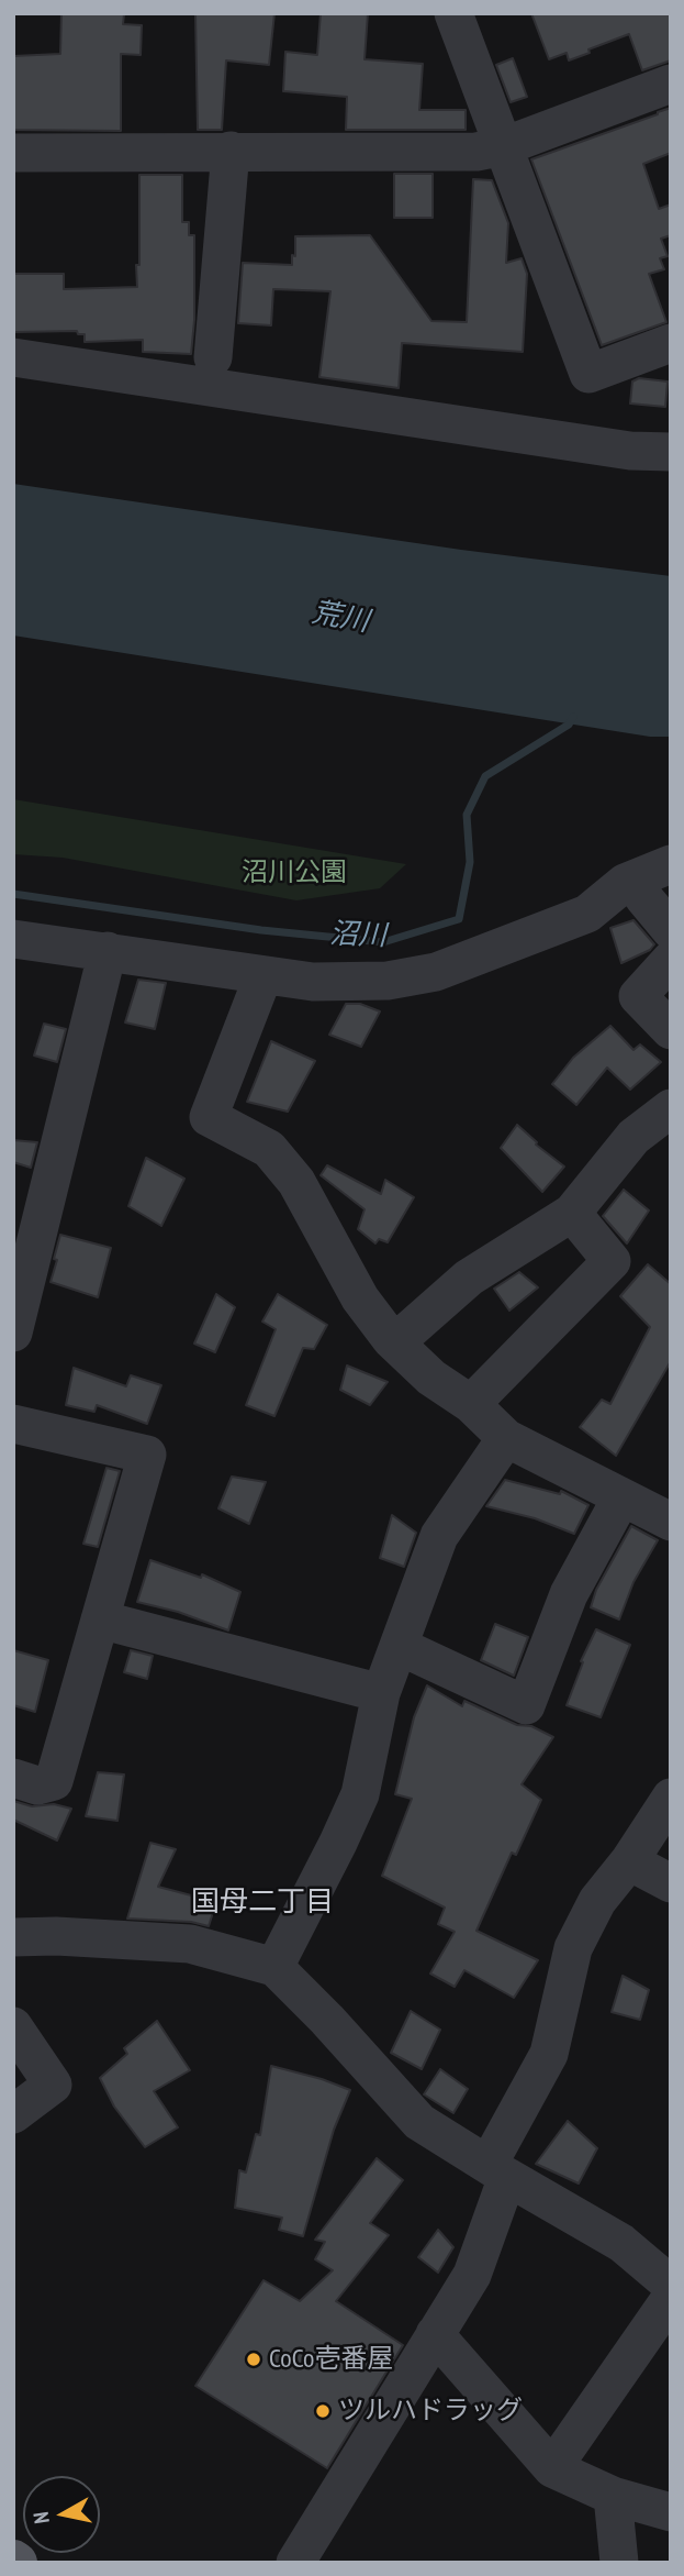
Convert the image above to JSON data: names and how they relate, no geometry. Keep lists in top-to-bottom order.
{
  "districts": ["国母二丁目"],
  "water": ["荒川", "沼川"],
  "parks": ["沼川公園"],
  "places": ["CoCo壱番屋", "ツルハドラッグ"],
  "north": "left"
}
